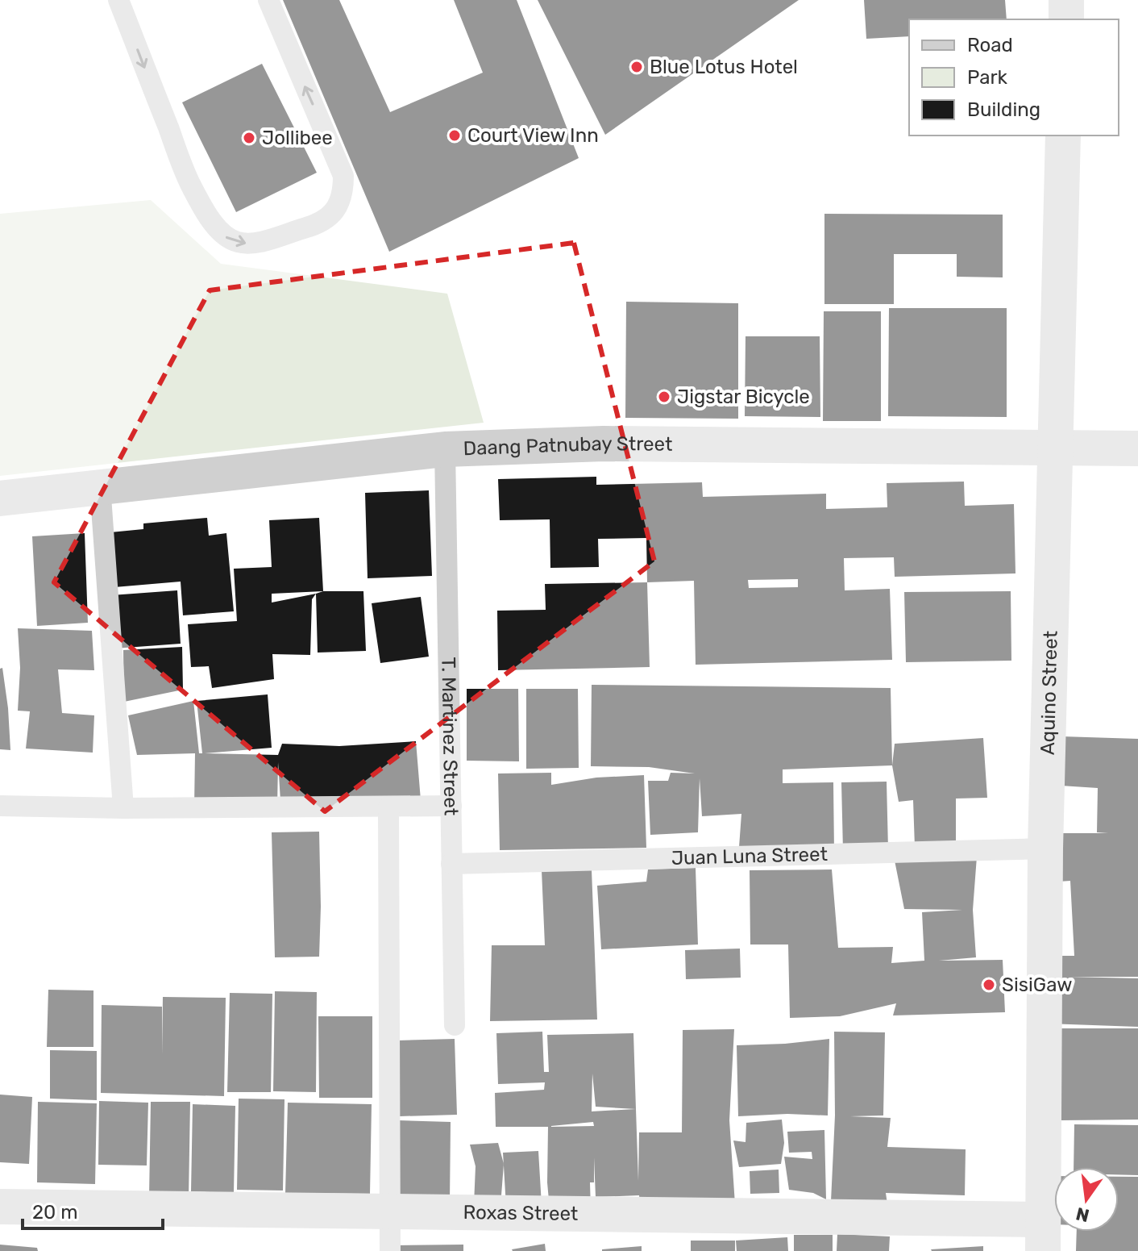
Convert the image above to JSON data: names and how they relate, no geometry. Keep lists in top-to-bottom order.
{
  "streets": {
    "street": ["Daang Patnubay Street", "Aquino Street", "Roxas Street"],
    "lane": ["T. Martinez Street", "Juan Luna Street"]
  },
  "crossings": [
    ["Daang Patnubay Street", "Aquino Street"],
    ["Daang Patnubay Street", "T. Martinez Street"],
    ["Aquino Street", "Juan Luna Street"],
    ["Aquino Street", "Roxas Street"],
    ["T. Martinez Street", "Juan Luna Street"]
  ],
  "places": [
    "Blue Lotus Hotel",
    "Court View Inn",
    "Jollibee",
    "Jigstar Bicycle",
    "SisiGaw"
  ],
  "legend": ["Road", "Park", "Building"],
  "scale_bar": "20 m",
  "north": "bottom"
}
